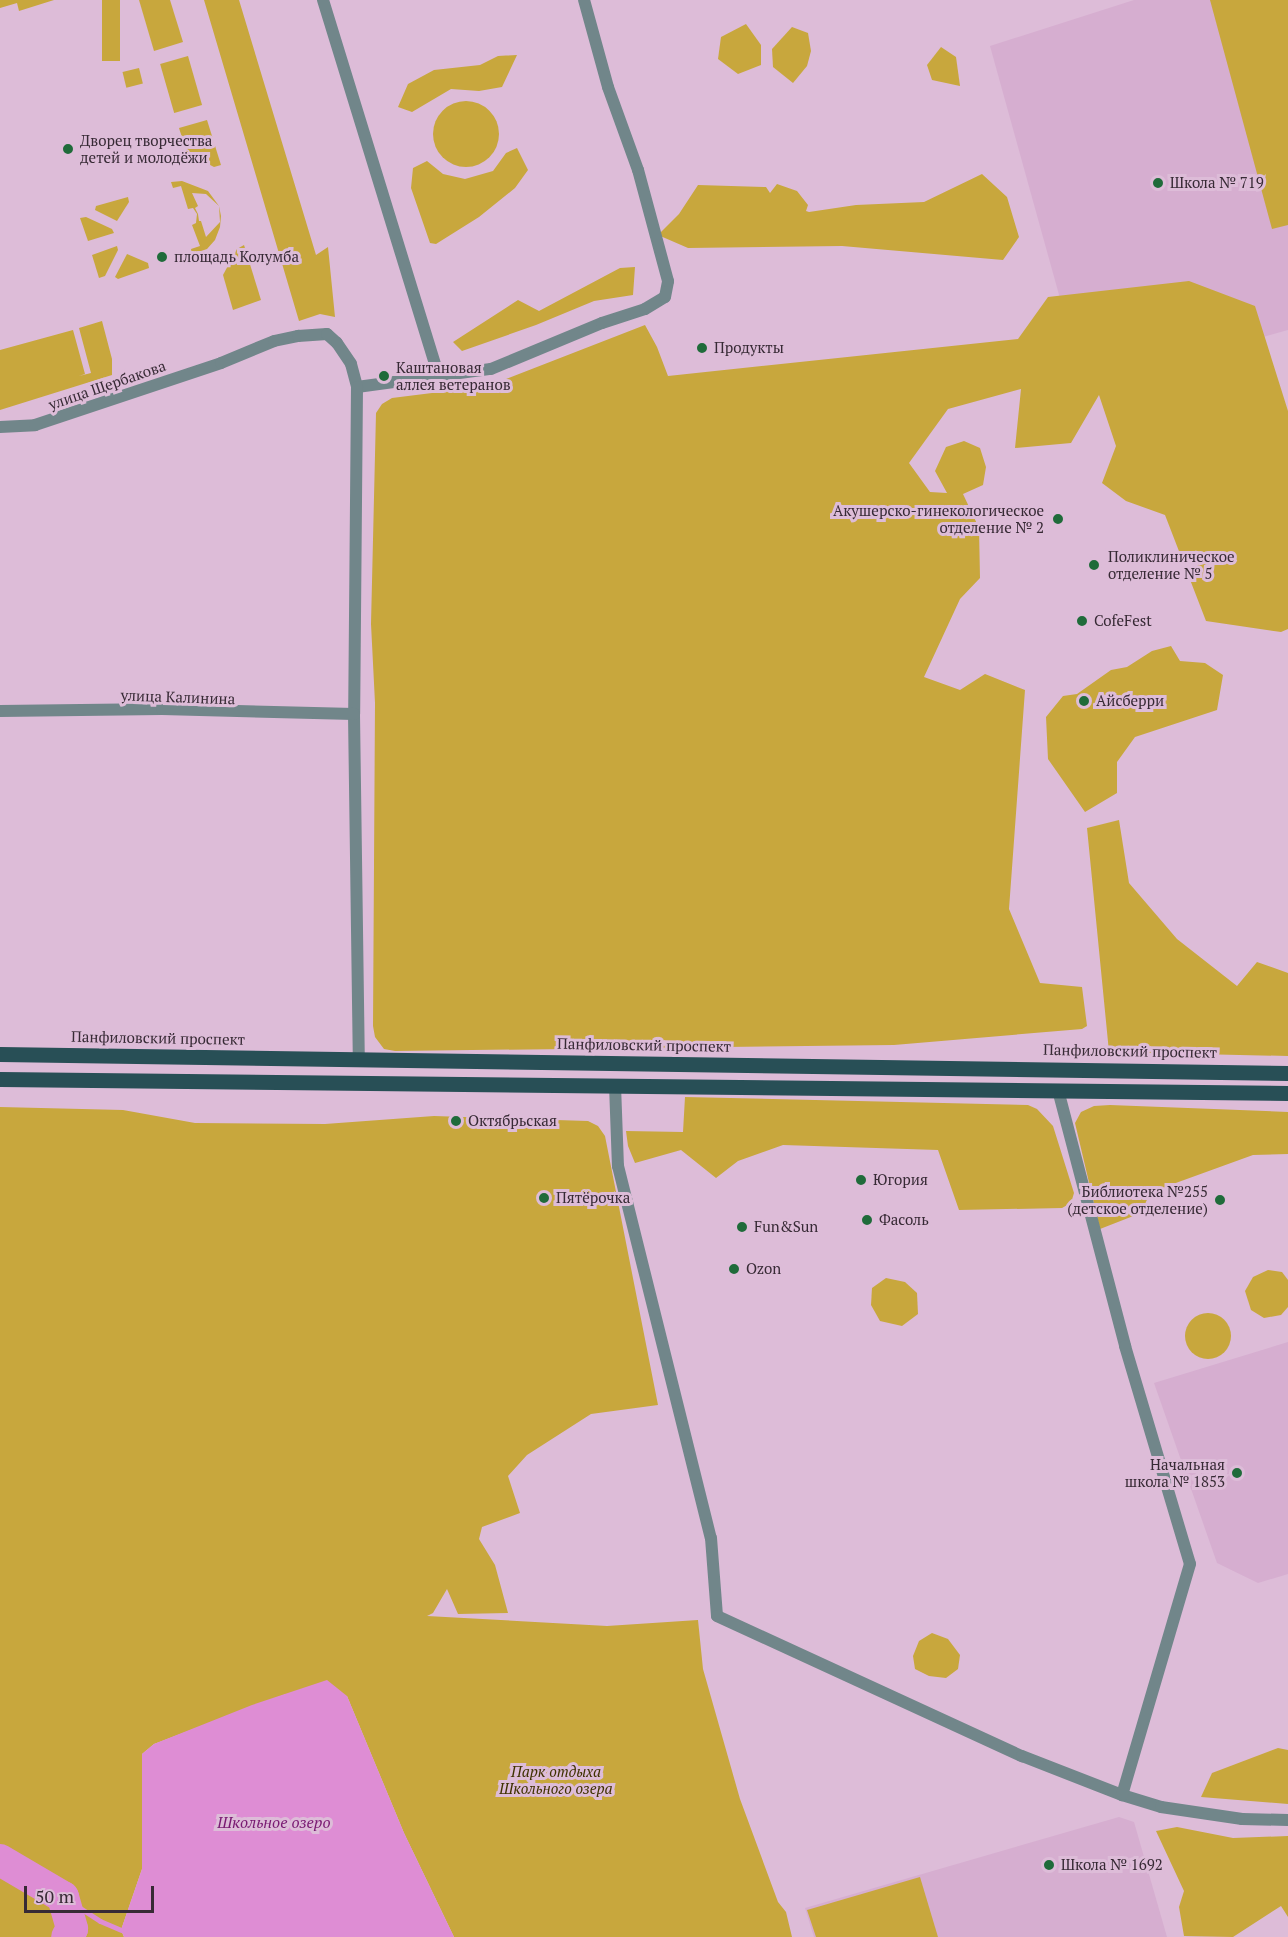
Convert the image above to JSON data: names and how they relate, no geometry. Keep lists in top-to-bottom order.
{
  "streets": {
    "main road": ["Панфиловский проспект"],
    "street": ["улица Щербакова", "улица Калинина"]
  },
  "water": ["Школьное озеро"],
  "parks": ["Парк отдыха Школьного озера"],
  "places": [
    "Дворец творчества детей и молодёжи",
    "Школа № 719",
    "площадь Колумба",
    "Продукты",
    "Каштановая аллея ветеранов",
    "Акушерско-гинекологическое отделение № 2",
    "Поликлиническое отделение № 5",
    "CofeFest",
    "Айсберри",
    "Октябрьская",
    "Югория",
    "Пятёрочка",
    "Библиотека №255 (детское отделение)",
    "Фасоль",
    "Fun&Sun",
    "Ozon",
    "Начальная школа № 1853",
    "Школа № 1692"
  ],
  "scale_bar": "50 m"
}
